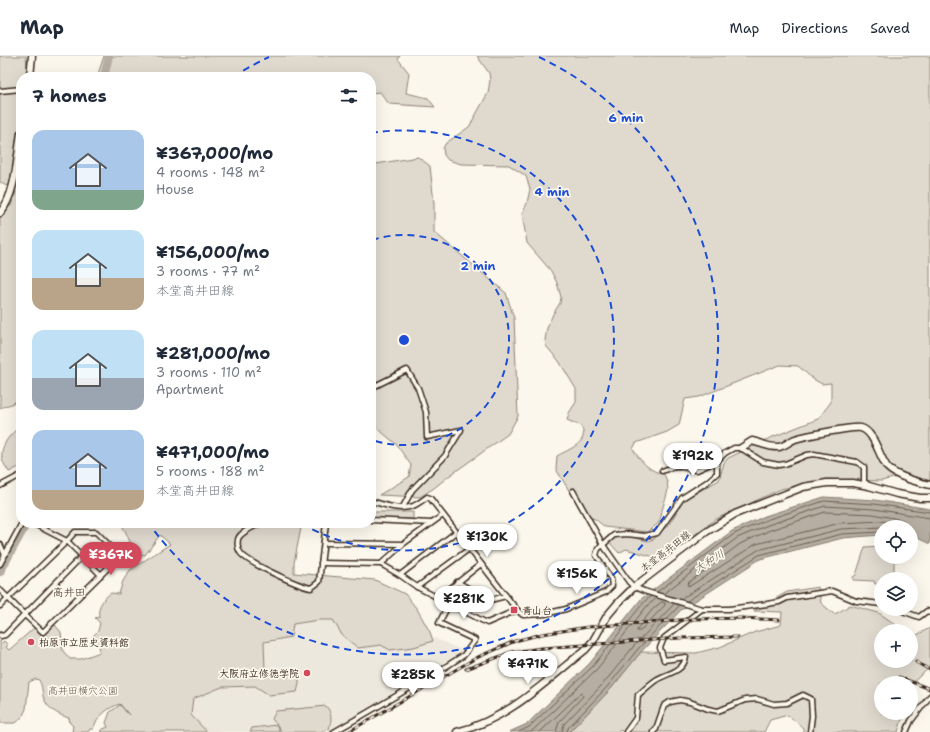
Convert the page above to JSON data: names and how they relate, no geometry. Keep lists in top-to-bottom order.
{
  "streets": {
    "main road": ["本堂高井田線"]
  },
  "districts": ["高井田"],
  "water": ["大和川"],
  "parks": ["高井田横穴公園"],
  "places": {
    "transit": ["青山台"],
    "other": ["柏原市立歴史資料館", "大阪府立修徳学院"]
  },
  "page": {
    "header": "Map",
    "nav": ["Map", "Directions", "Saved"],
    "heading": "7 homes",
    "list": [
      {
        "name": "¥367,000/mo",
        "note": "4 rooms · 148 m² · House"
      },
      {
        "name": "¥156,000/mo",
        "note": "3 rooms · 77 m² · 本堂高井田線"
      },
      {
        "name": "¥281,000/mo",
        "note": "3 rooms · 110 m² · Apartment"
      },
      {
        "name": "¥471,000/mo",
        "note": "5 rooms · 188 m² · 本堂高井田線"
      }
    ],
    "price": [
      "¥192K",
      "¥130K",
      "¥367K",
      "¥156K",
      "¥281K",
      "¥471K",
      "¥285K"
    ],
    "map_buttons": ["+", "−"]
  },
  "rings": ["6 min", "4 min", "2 min"]
}
